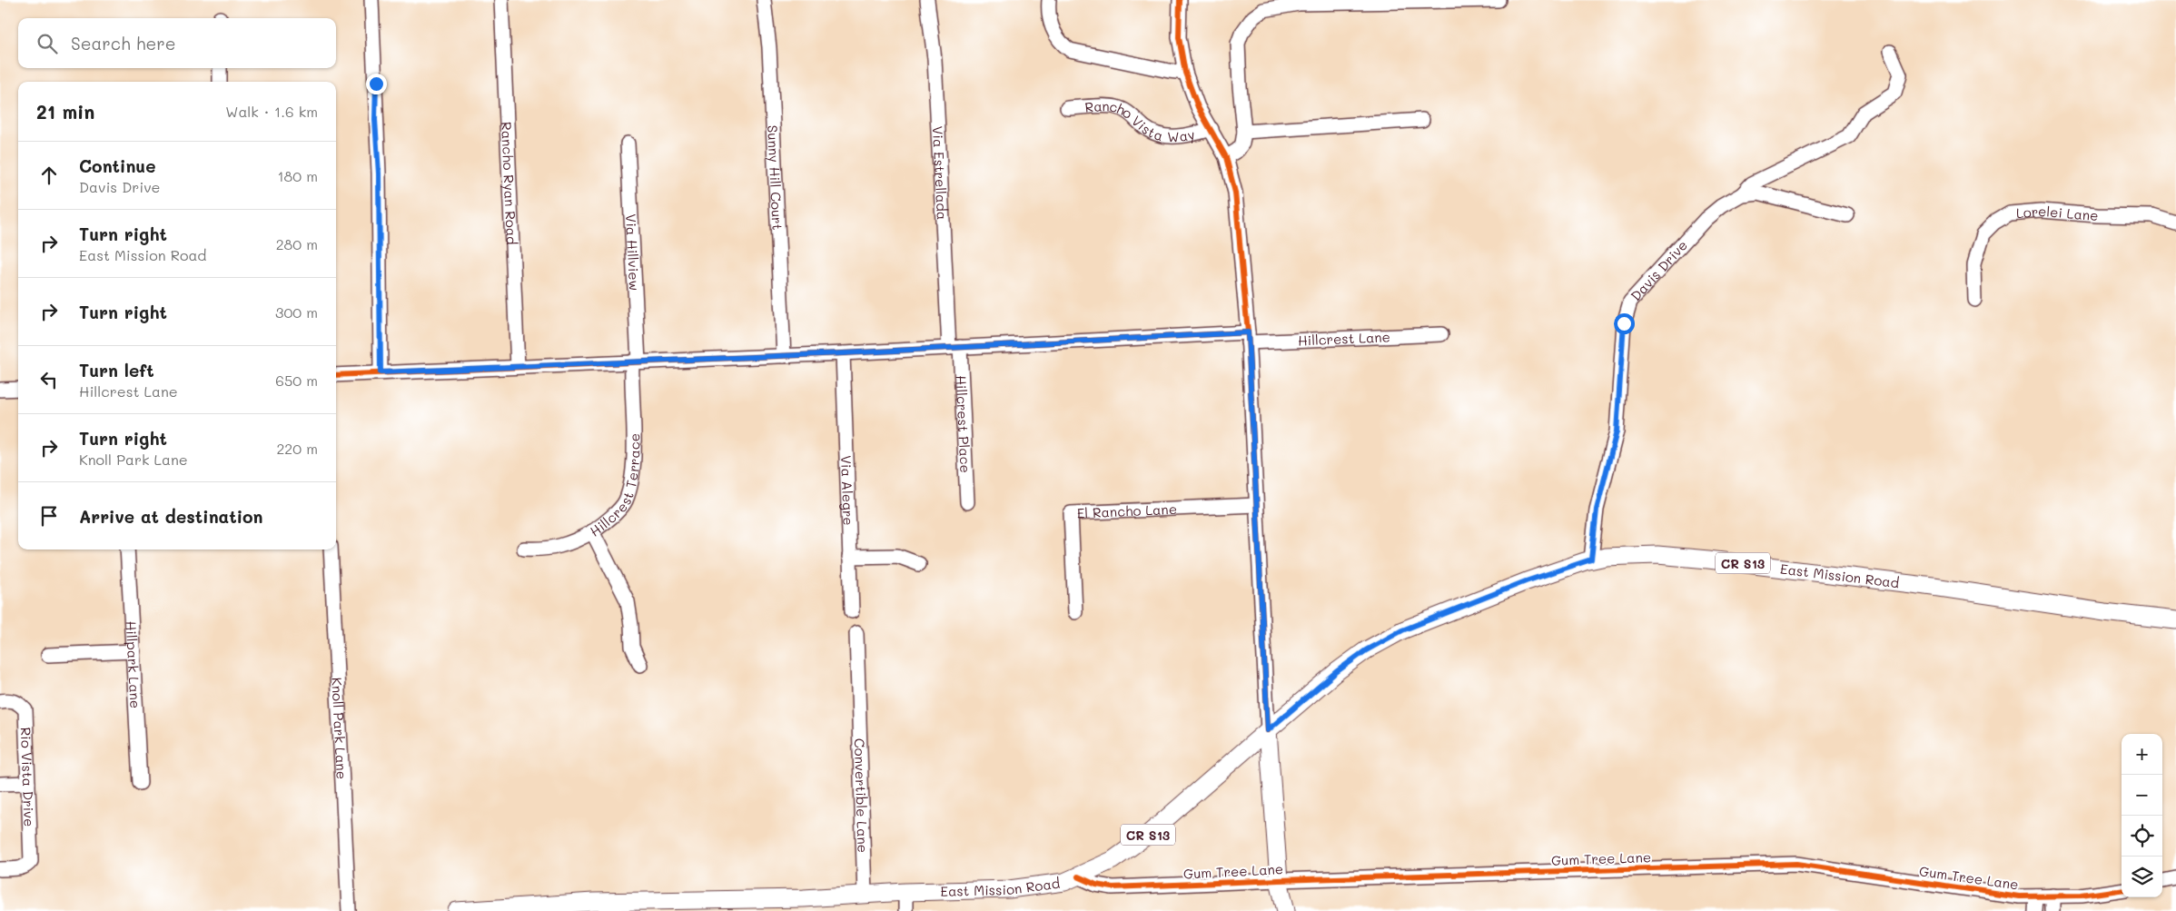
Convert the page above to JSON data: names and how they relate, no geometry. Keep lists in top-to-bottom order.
{
  "streets": {
    "main road": ["CR S13", "East Mission Road"],
    "street": [
      "Rancho Vista Way",
      "Via Estrellada",
      "Sunny Hill Court",
      "Rancho Ryan Road",
      "Lorelei Lane",
      "Via Hillview",
      "Davis Drive",
      "Hillcrest Lane",
      "Hillcrest Place",
      "Hillcrest Terrace",
      "Via Alegre",
      "El Rancho Lane",
      "Hillpark Lane",
      "Knoll Park Lane",
      "Rio Vista Drive",
      "Convertible Lane",
      "Gum Tree Lane"
    ]
  },
  "crossings": [
    ["Via Estrellada", "Hillcrest Lane"],
    ["Via Estrellada", "Hillcrest Place"],
    ["Sunny Hill Court", "Hillcrest Lane"],
    ["Rancho Ryan Road", "Hillcrest Lane"],
    ["Via Hillview", "Hillcrest Lane"],
    ["Via Hillview", "Hillcrest Terrace"],
    ["Davis Drive", "East Mission Road"],
    ["Hillcrest Lane", "Hillcrest Place"],
    ["Hillcrest Lane", "Hillcrest Terrace"],
    ["Hillcrest Lane", "Via Alegre"],
    ["East Mission Road", "Convertible Lane"],
    ["East Mission Road", "Gum Tree Lane"]
  ],
  "page": {
    "search": "Search here",
    "heading": ["21 min", "Walk · 1.6 km"],
    "list": [
      ["Continue", "Davis Drive", "180 m"],
      ["Turn right", "East Mission Road", "280 m"],
      ["Turn right", "300 m"],
      ["Turn left", "Hillcrest Lane", "650 m"],
      ["Turn right", "Knoll Park Lane", "220 m"],
      "Arrive at destination"
    ],
    "map_buttons": ["+", "−"]
  }
}
